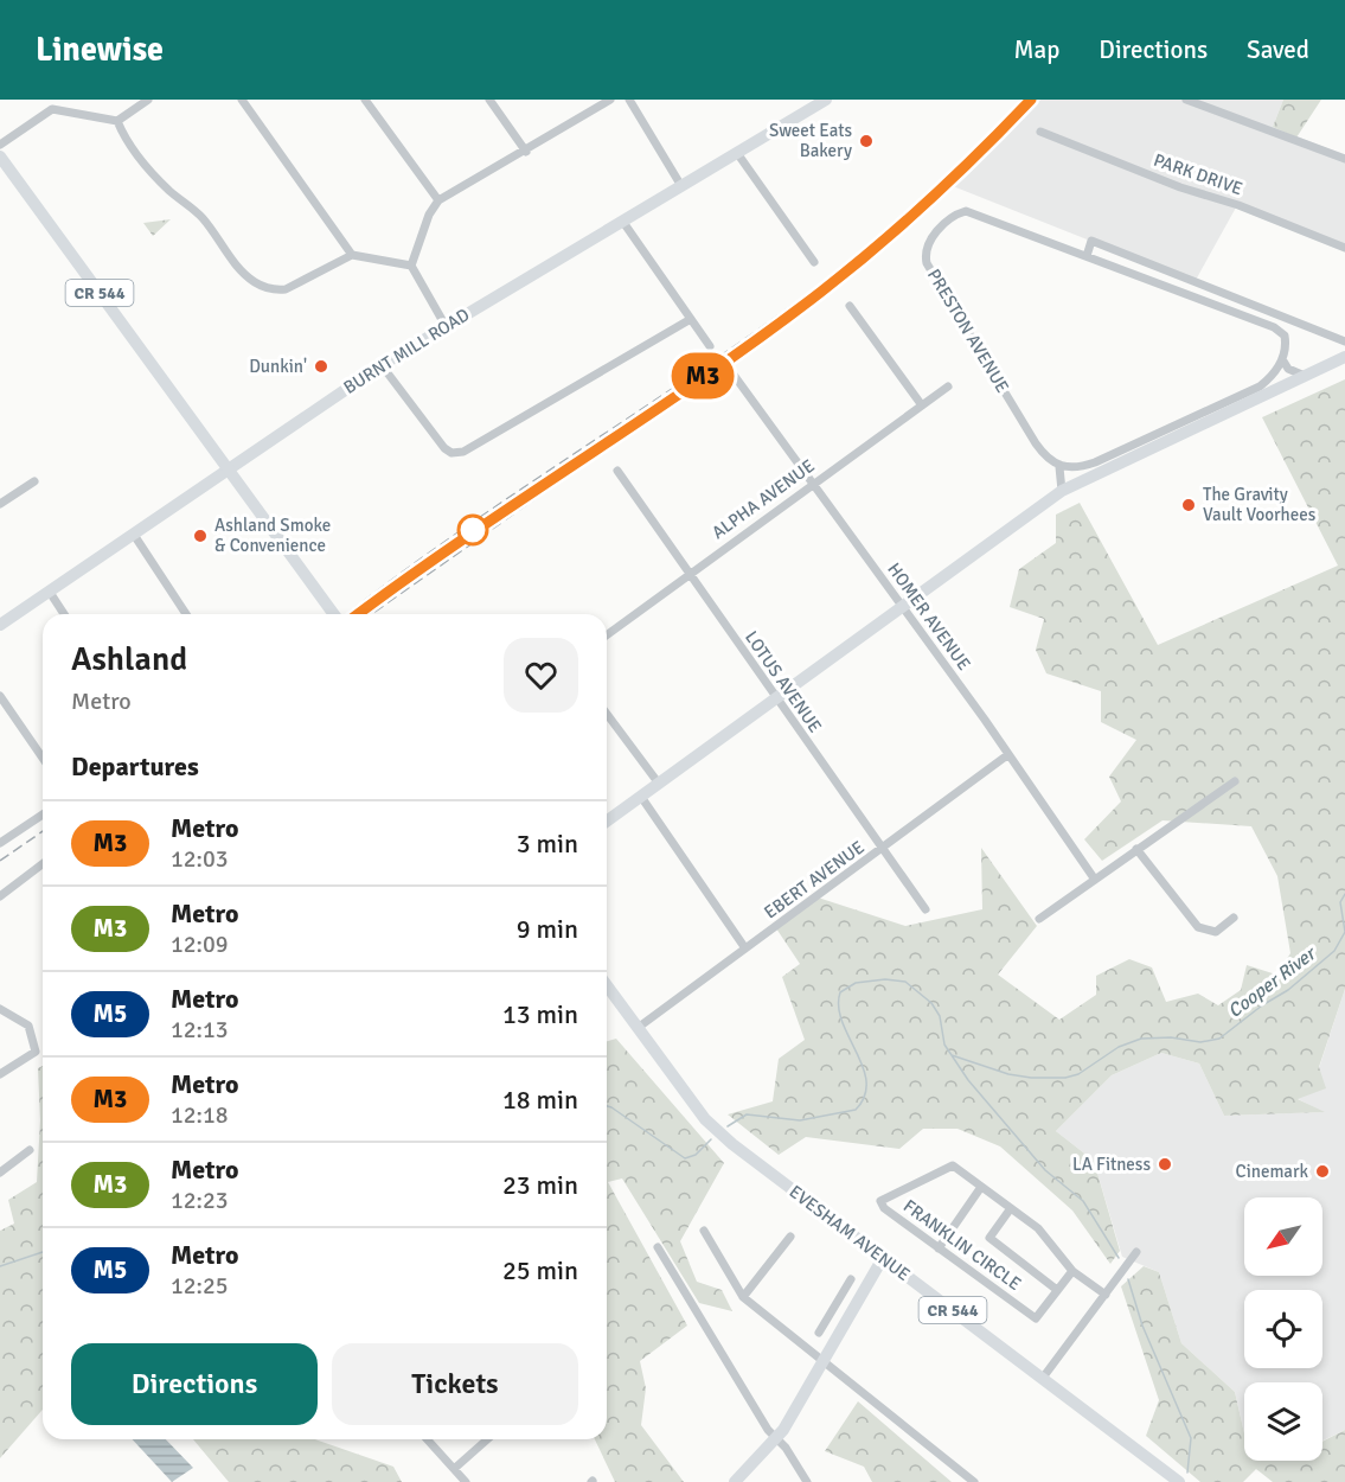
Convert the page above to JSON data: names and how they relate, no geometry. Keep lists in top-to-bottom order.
{
  "streets": {
    "main road": ["CR 544", "BURNT MILL ROAD", "EVESHAM AVENUE"],
    "street": [
      "PARK DRIVE",
      "PRESTON AVENUE",
      "ALPHA AVENUE",
      "HOMER AVENUE",
      "LOTUS AVENUE",
      "EBERT AVENUE",
      "FRANKLIN CIRCLE"
    ]
  },
  "crossings": [
    ["CR 544", "BURNT MILL ROAD"],
    ["CR 544", "EBERT AVENUE"],
    ["CR 544", "EVESHAM AVENUE"],
    ["ALPHA AVENUE", "HOMER AVENUE"],
    ["ALPHA AVENUE", "LOTUS AVENUE"],
    ["HOMER AVENUE", "EBERT AVENUE"],
    ["LOTUS AVENUE", "EBERT AVENUE"],
    ["EBERT AVENUE", "EVESHAM AVENUE"]
  ],
  "water": ["Cooper River"],
  "places": [
    "Sweet Eats Bakery",
    "Dunkin'",
    "The Gravity Vault Voorhees",
    "Ashland Smoke & Convenience",
    "LA Fitness",
    "Cinemark"
  ],
  "lines": ["metro line M3"],
  "north": "bottom left",
  "page": {
    "header": "Linewise",
    "nav": ["Map", "Directions", "Saved"],
    "on_map": "M3",
    "heading": [
      ["Ashland", "Metro"],
      "Departures"
    ],
    "list": [
      {
        "mark": "M3",
        "name": "Metro",
        "note": "12:03",
        "value": "3 min"
      },
      {
        "mark": "M3",
        "name": "Metro",
        "note": "12:09",
        "value": "9 min"
      },
      {
        "mark": "M5",
        "name": "Metro",
        "note": "12:13",
        "value": "13 min"
      },
      {
        "mark": "M3",
        "name": "Metro",
        "note": "12:18",
        "value": "18 min"
      },
      {
        "mark": "M3",
        "name": "Metro",
        "note": "12:23",
        "value": "23 min"
      },
      {
        "mark": "M5",
        "name": "Metro",
        "note": "12:25",
        "value": "25 min"
      }
    ],
    "buttons": ["Directions", "Tickets"]
  }
}
